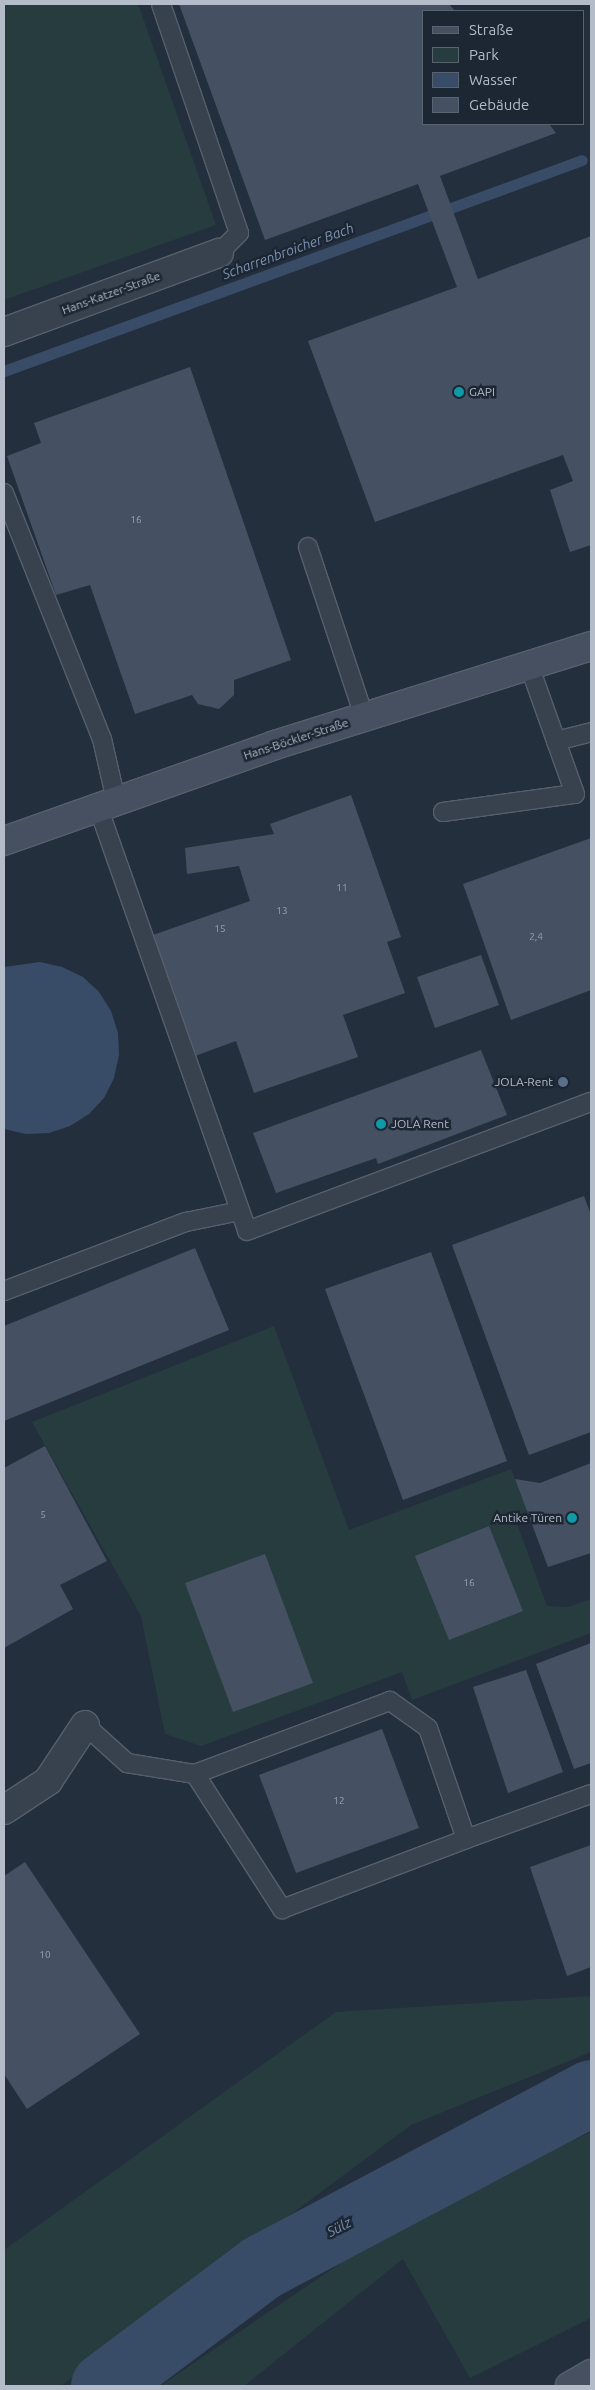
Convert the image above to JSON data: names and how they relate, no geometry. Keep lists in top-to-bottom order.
{
  "streets": {
    "street": ["Hans-Katzer-Straße", "Hans-Böckler-Straße"]
  },
  "water": ["Scharrenbroicher Bach", "Sülz"],
  "places": [
    "GAPI",
    "JOLA-Rent",
    "JOLA Rent",
    "Antike Türen"
  ],
  "house_numbers": [
    "16",
    "11",
    "13",
    "15",
    "2,4",
    "5",
    "16",
    "12",
    "10"
  ],
  "legend": [
    "Straße",
    "Park",
    "Wasser",
    "Gebäude"
  ]
}
